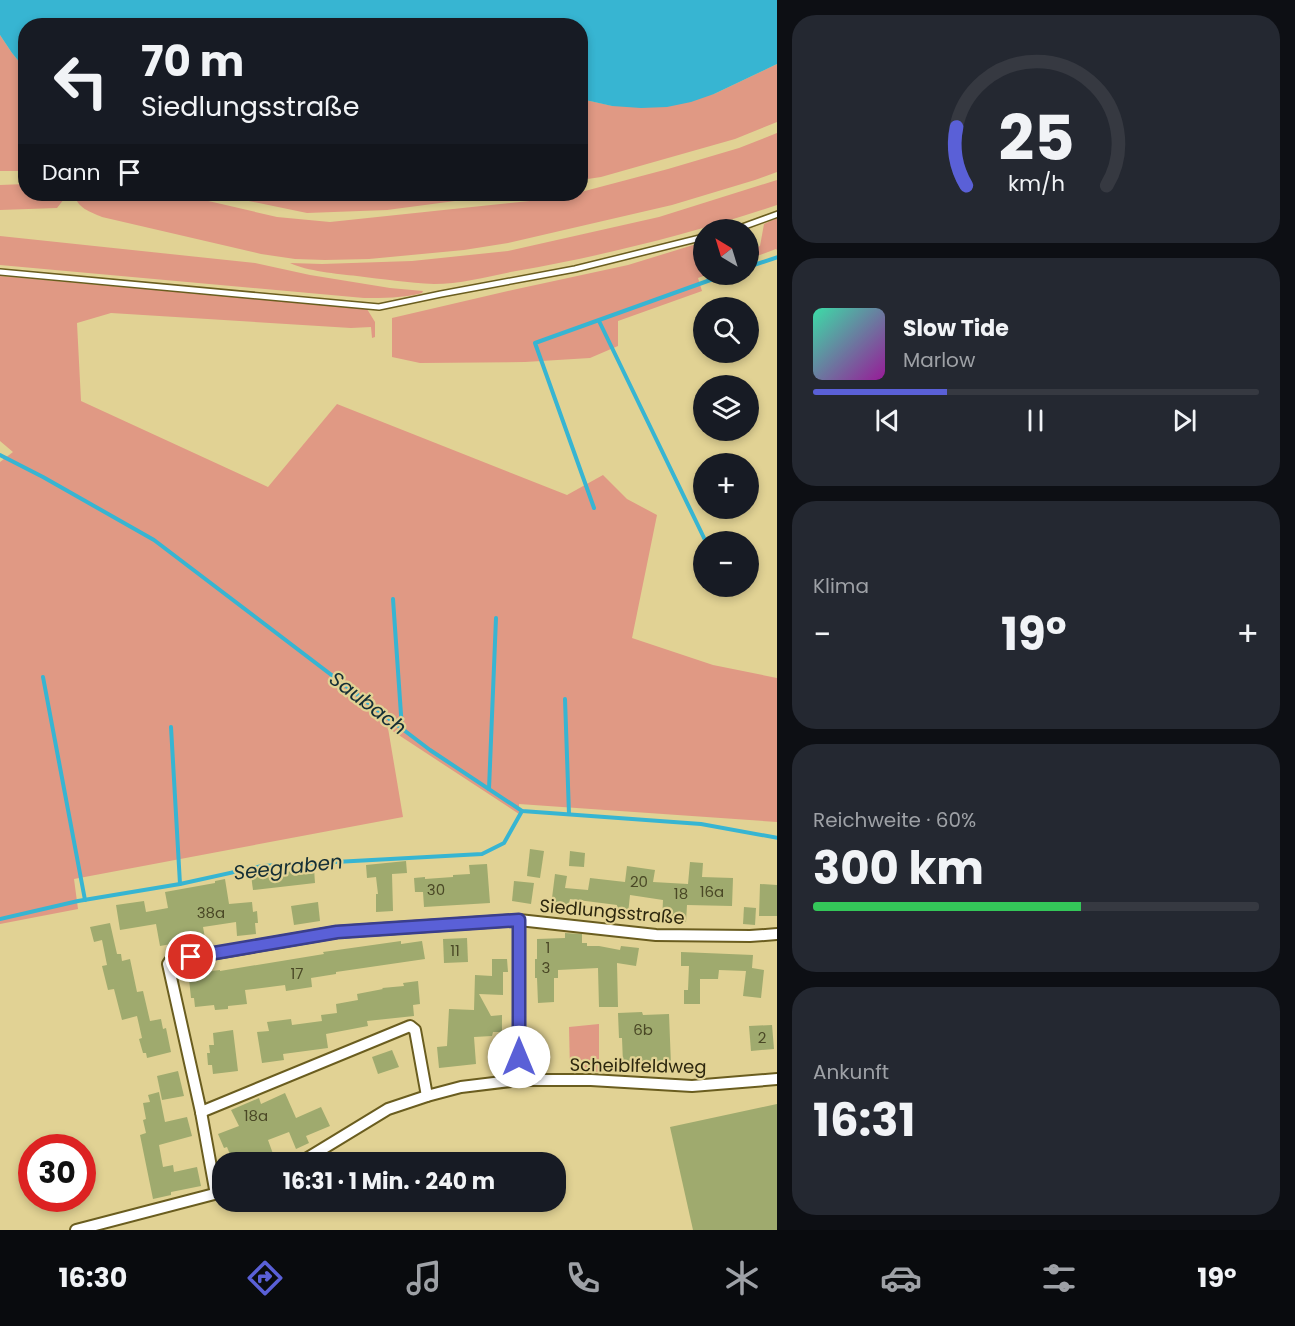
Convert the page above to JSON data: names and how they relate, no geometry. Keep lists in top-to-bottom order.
{
  "streets": {
    "street": ["Siedlungsstraße", "Scheiblfeldweg"]
  },
  "water": ["Saubach", "Seegraben"],
  "house_numbers": [
    "20",
    "30",
    "16a",
    "18",
    "38a",
    "1",
    "11",
    "3",
    "17",
    "6b",
    "2",
    "18a"
  ],
  "north": "top left",
  "page": {
    "turn": ["70 m", "Siedlungsstraße"],
    "then": "Dann",
    "map_buttons": ["+", "−"],
    "song": ["Slow Tide", "Marlow"],
    "tile": [
      "Klima",
      ["Reichweite · 60%", "300 km"],
      ["Ankunft", "16:31"]
    ],
    "heat": ["−", "19°", "+"],
    "limit": "30",
    "trip": "16:31 · 1 Min. · 240 m",
    "tabs": ["16:30", "19°"],
    "gauge": ["25", "km/h"]
  }
}
